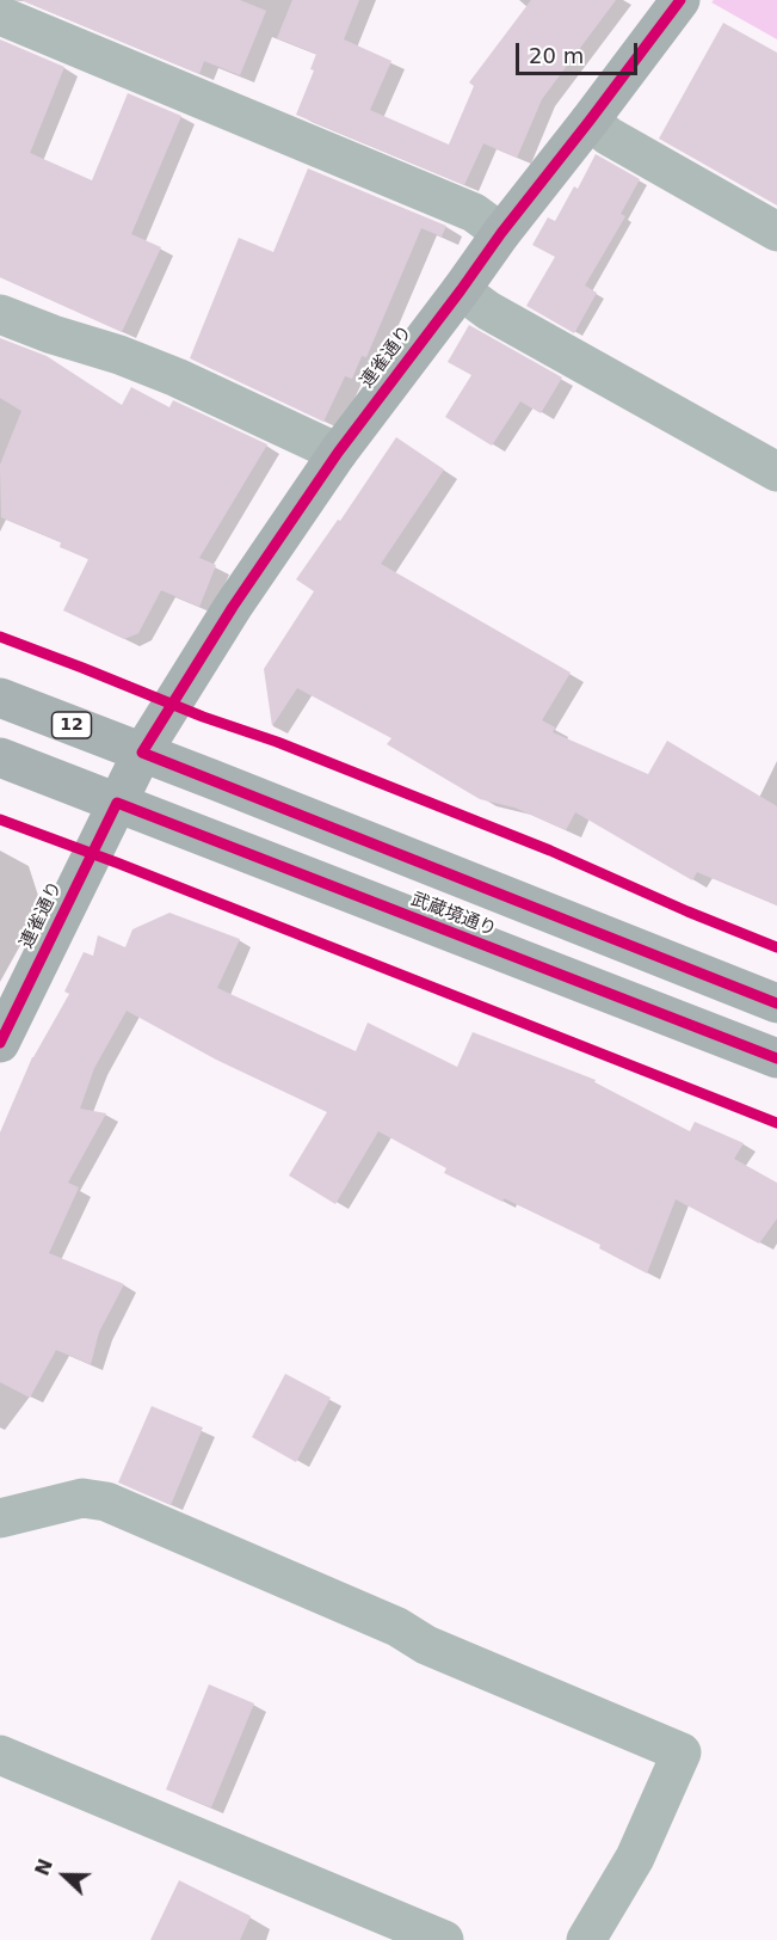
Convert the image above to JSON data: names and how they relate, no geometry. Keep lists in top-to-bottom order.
{
  "streets": {
    "main road": ["連雀通り", "12", "武蔵境通り"]
  },
  "crossings": [
    ["連雀通り", "12"],
    ["連雀通り", "武蔵境通り"],
    ["12", "武蔵境通り"]
  ],
  "scale_bar": "20 m",
  "north": "left"
}
